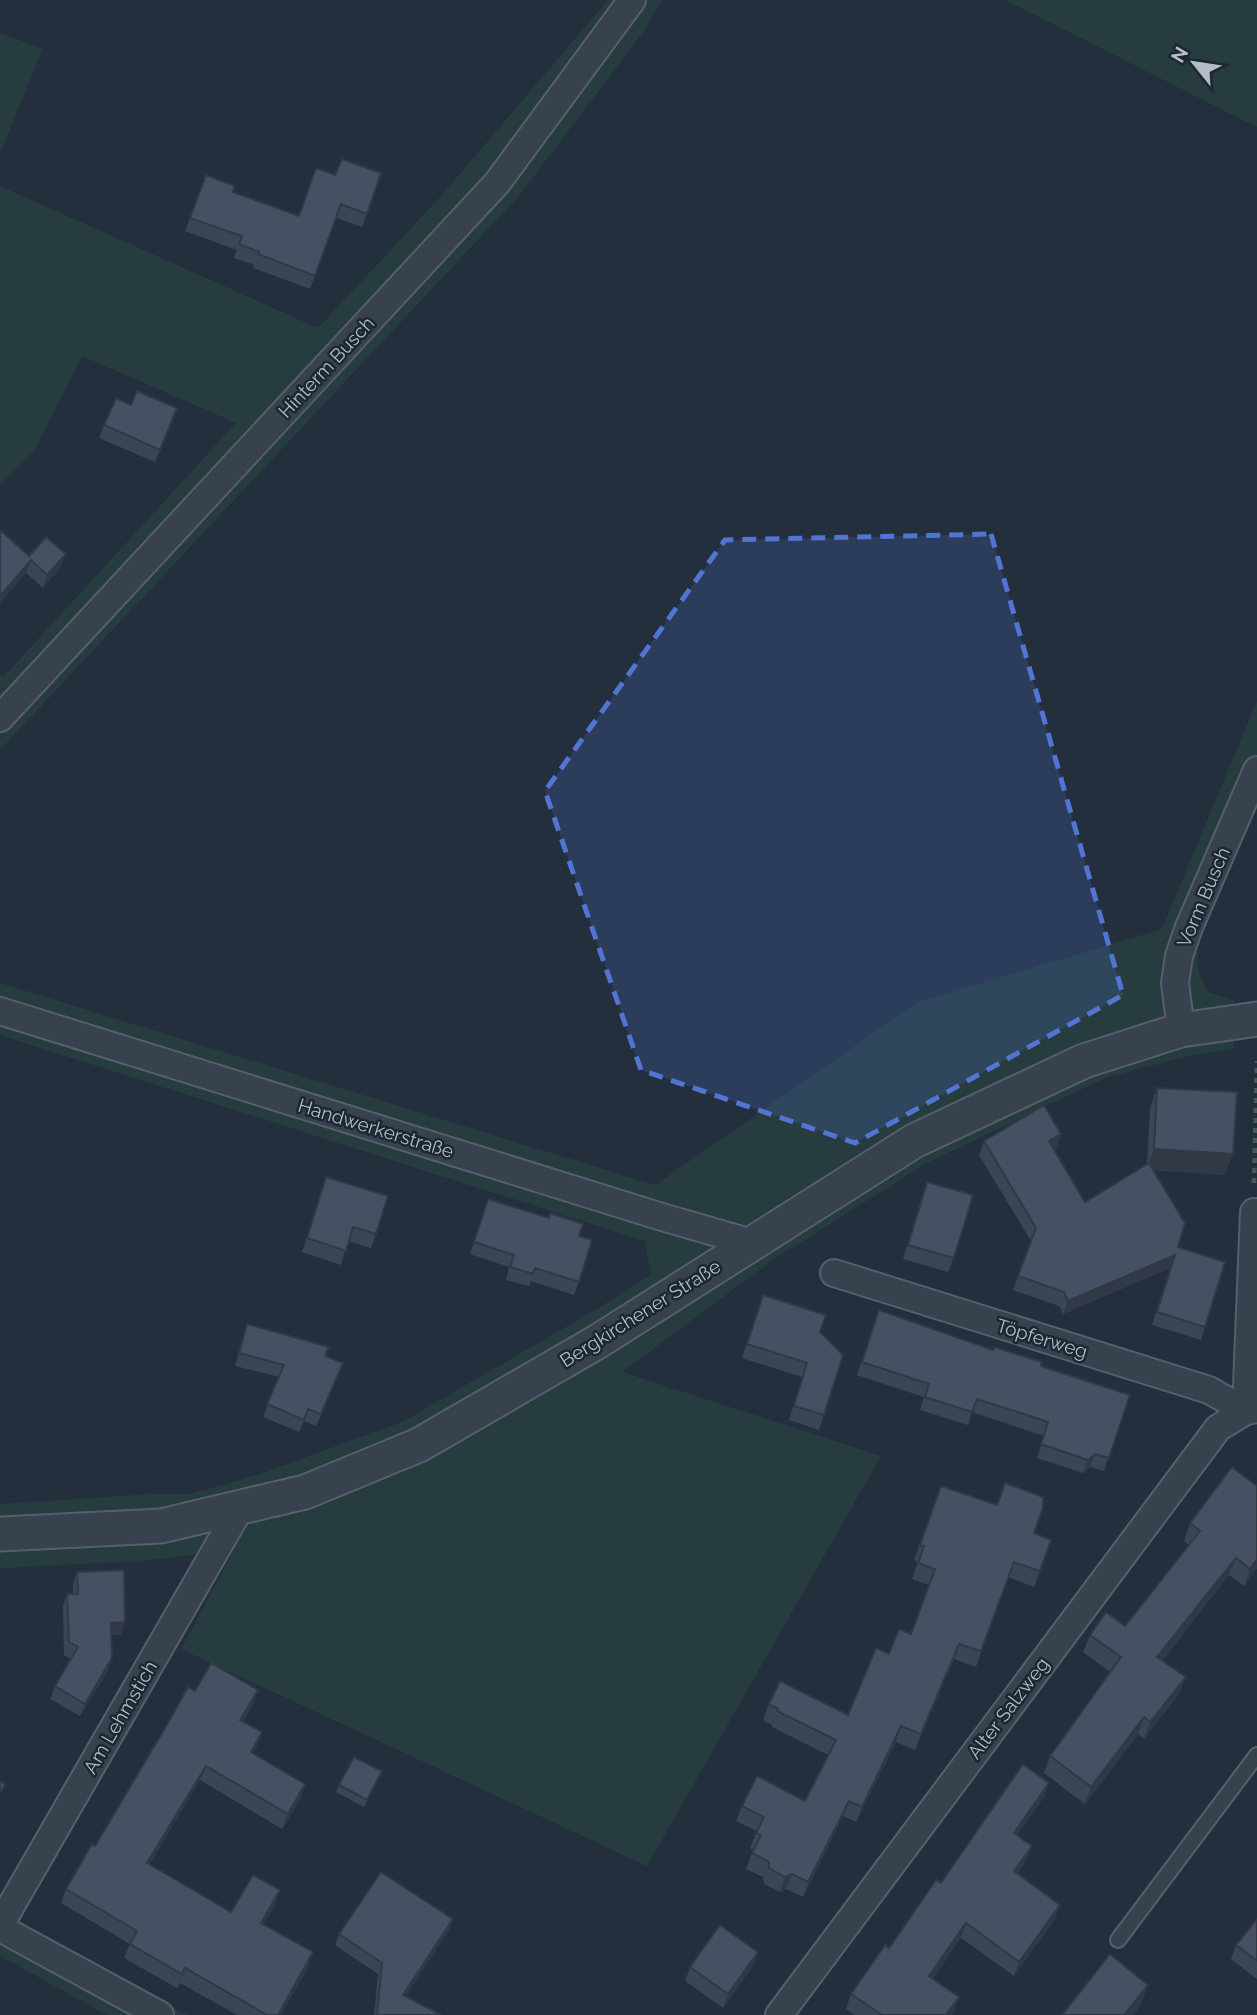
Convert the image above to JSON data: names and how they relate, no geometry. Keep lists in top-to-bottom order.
{
  "streets": {
    "street": [
      "Hinterm Busch",
      "Vorm Busch",
      "Handwerkerstraße",
      "Bergkirchener Straße",
      "Töpferweg",
      "Alter Salzweg",
      "Am Lehmstich"
    ]
  },
  "crossings": [
    ["Vorm Busch", "Bergkirchener Straße"],
    ["Handwerkerstraße", "Bergkirchener Straße"],
    ["Bergkirchener Straße", "Am Lehmstich"],
    ["Töpferweg", "Alter Salzweg"]
  ],
  "north": "top left"
}
